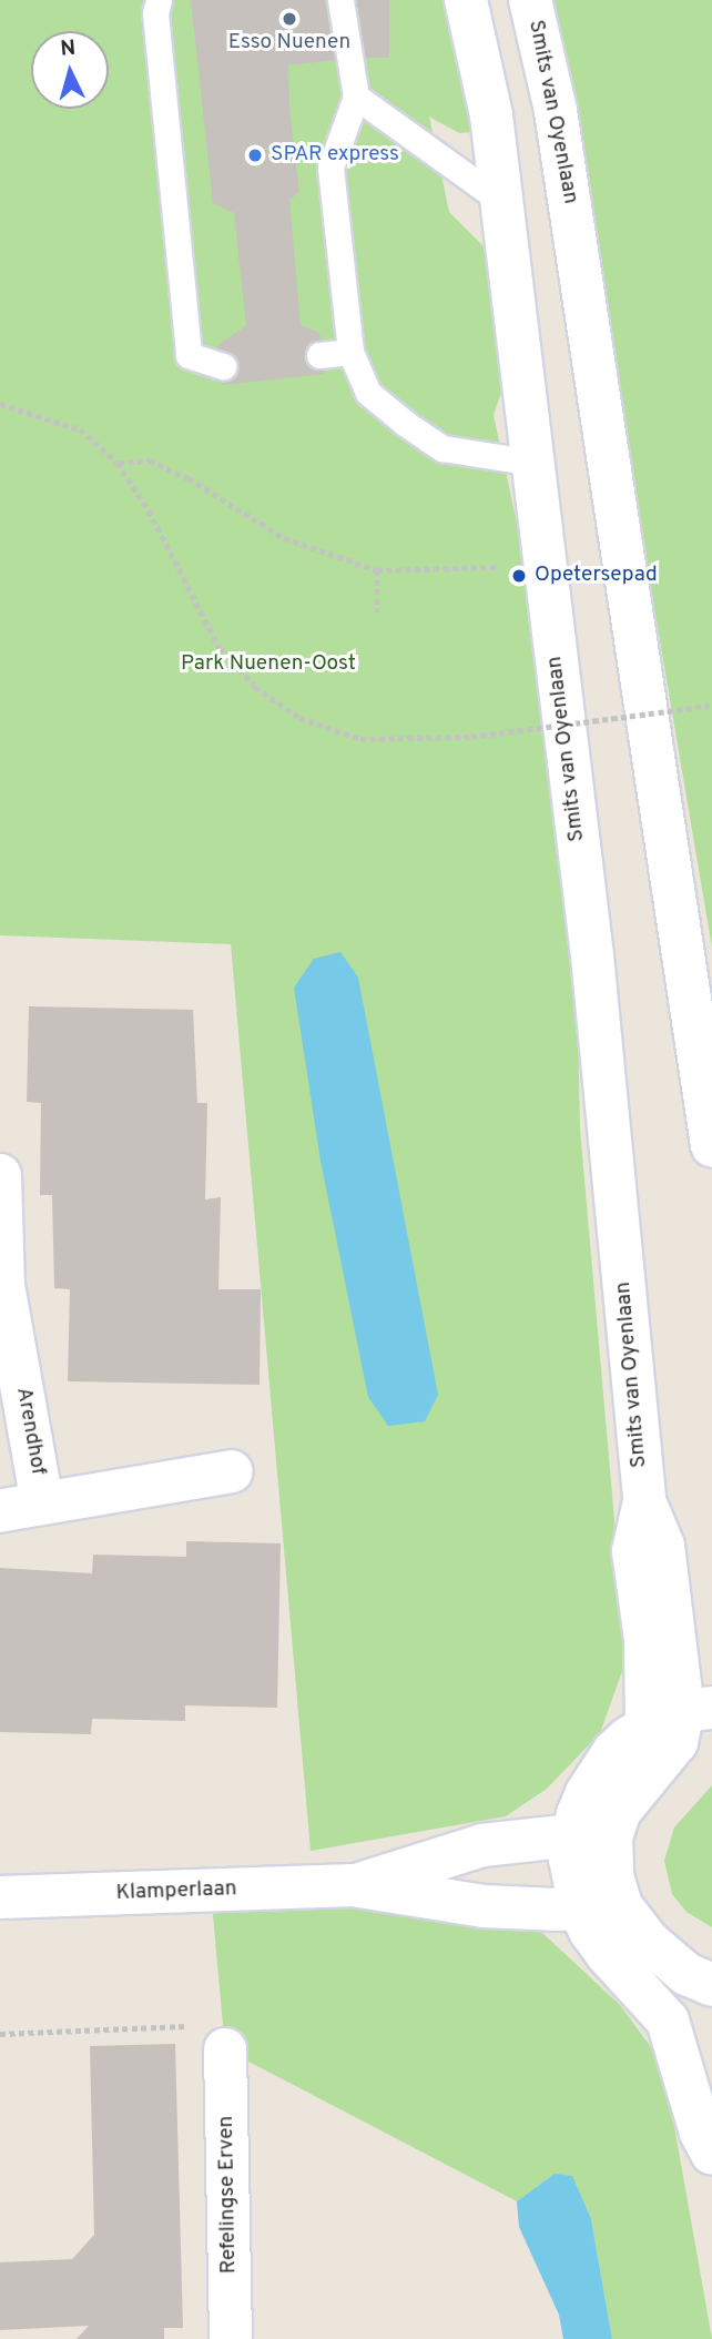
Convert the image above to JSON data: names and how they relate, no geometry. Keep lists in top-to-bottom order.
{
  "streets": {
    "main road": [
      "Smits van Oyenlaan",
      "Arendhof",
      "Klamperlaan",
      "Refelingse Erven"
    ]
  },
  "parks": ["Park Nuenen-Oost"],
  "places": ["Esso Nuenen", "SPAR express", "Opetersepad"],
  "north": "top"
}
